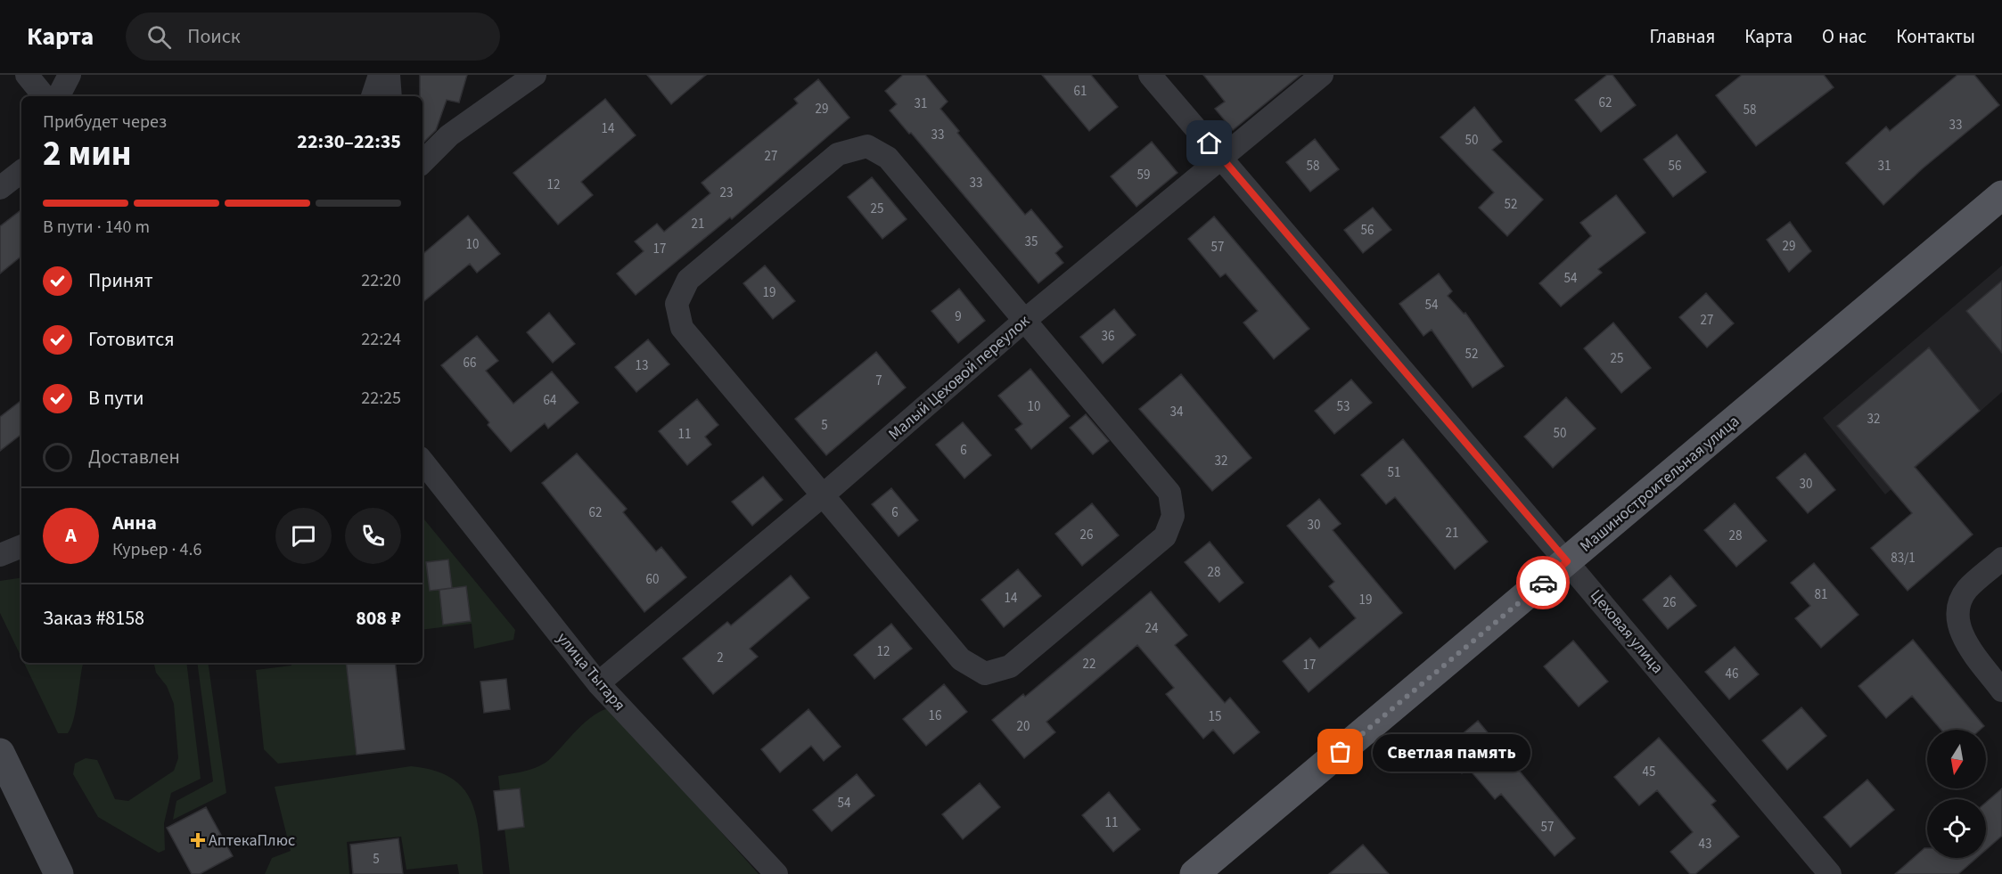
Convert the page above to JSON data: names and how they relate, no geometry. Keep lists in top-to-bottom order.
{
  "streets": {
    "main road": ["Машиностроительная улица"],
    "street": ["Малый Цеховой переулок", "Цеховая улица", "улица Тытаря"]
  },
  "crossings": [
    ["Малый Цеховой переулок", "Цеховая улица"],
    ["Малый Цеховой переулок", "улица Тытаря"],
    ["Машиностроительная улица", "Цеховая улица"]
  ],
  "places": {
    "other": ["Светлая память"],
    "health": ["АптекаПлюс"]
  },
  "house_numbers": [
    "61",
    "62",
    "31",
    "29",
    "58",
    "33",
    "14",
    "33",
    "50",
    "27",
    "58",
    "56",
    "31",
    "59",
    "33",
    "12",
    "23",
    "52",
    "25",
    "21",
    "56",
    "35",
    "10",
    "29",
    "57",
    "17",
    "54",
    "19",
    "54",
    "9",
    "27",
    "36",
    "52",
    "25",
    "66",
    "13",
    "7",
    "64",
    "10",
    "53",
    "34",
    "32",
    "5",
    "50",
    "11",
    "6",
    "32",
    "51",
    "30",
    "62",
    "6",
    "30",
    "21",
    "26",
    "28",
    "83/1",
    "28",
    "60",
    "81",
    "14",
    "19",
    "26",
    "24",
    "12",
    "2",
    "22",
    "17",
    "46",
    "16",
    "15",
    "20",
    "45",
    "54",
    "11",
    "57",
    "43",
    "5"
  ],
  "north": "bottom",
  "page": {
    "header": "Карта",
    "search": "Поиск",
    "nav": [
      "Главная",
      "Карта",
      "О нас",
      "Контакты"
    ],
    "heading": ["2 мин", "Прибудет через", "22:30–22:35"],
    "panel": [
      "Анна",
      "Курьер · 4.6",
      "Заказ #8158",
      "808 ₽"
    ],
    "bar": "В пути · 140 m",
    "list": [
      ["Принят", "22:20"],
      ["Готовится", "22:24"],
      ["В пути", "22:25"],
      "Доставлен"
    ],
    "round": "А",
    "bubble": "Светлая память"
  }
}
